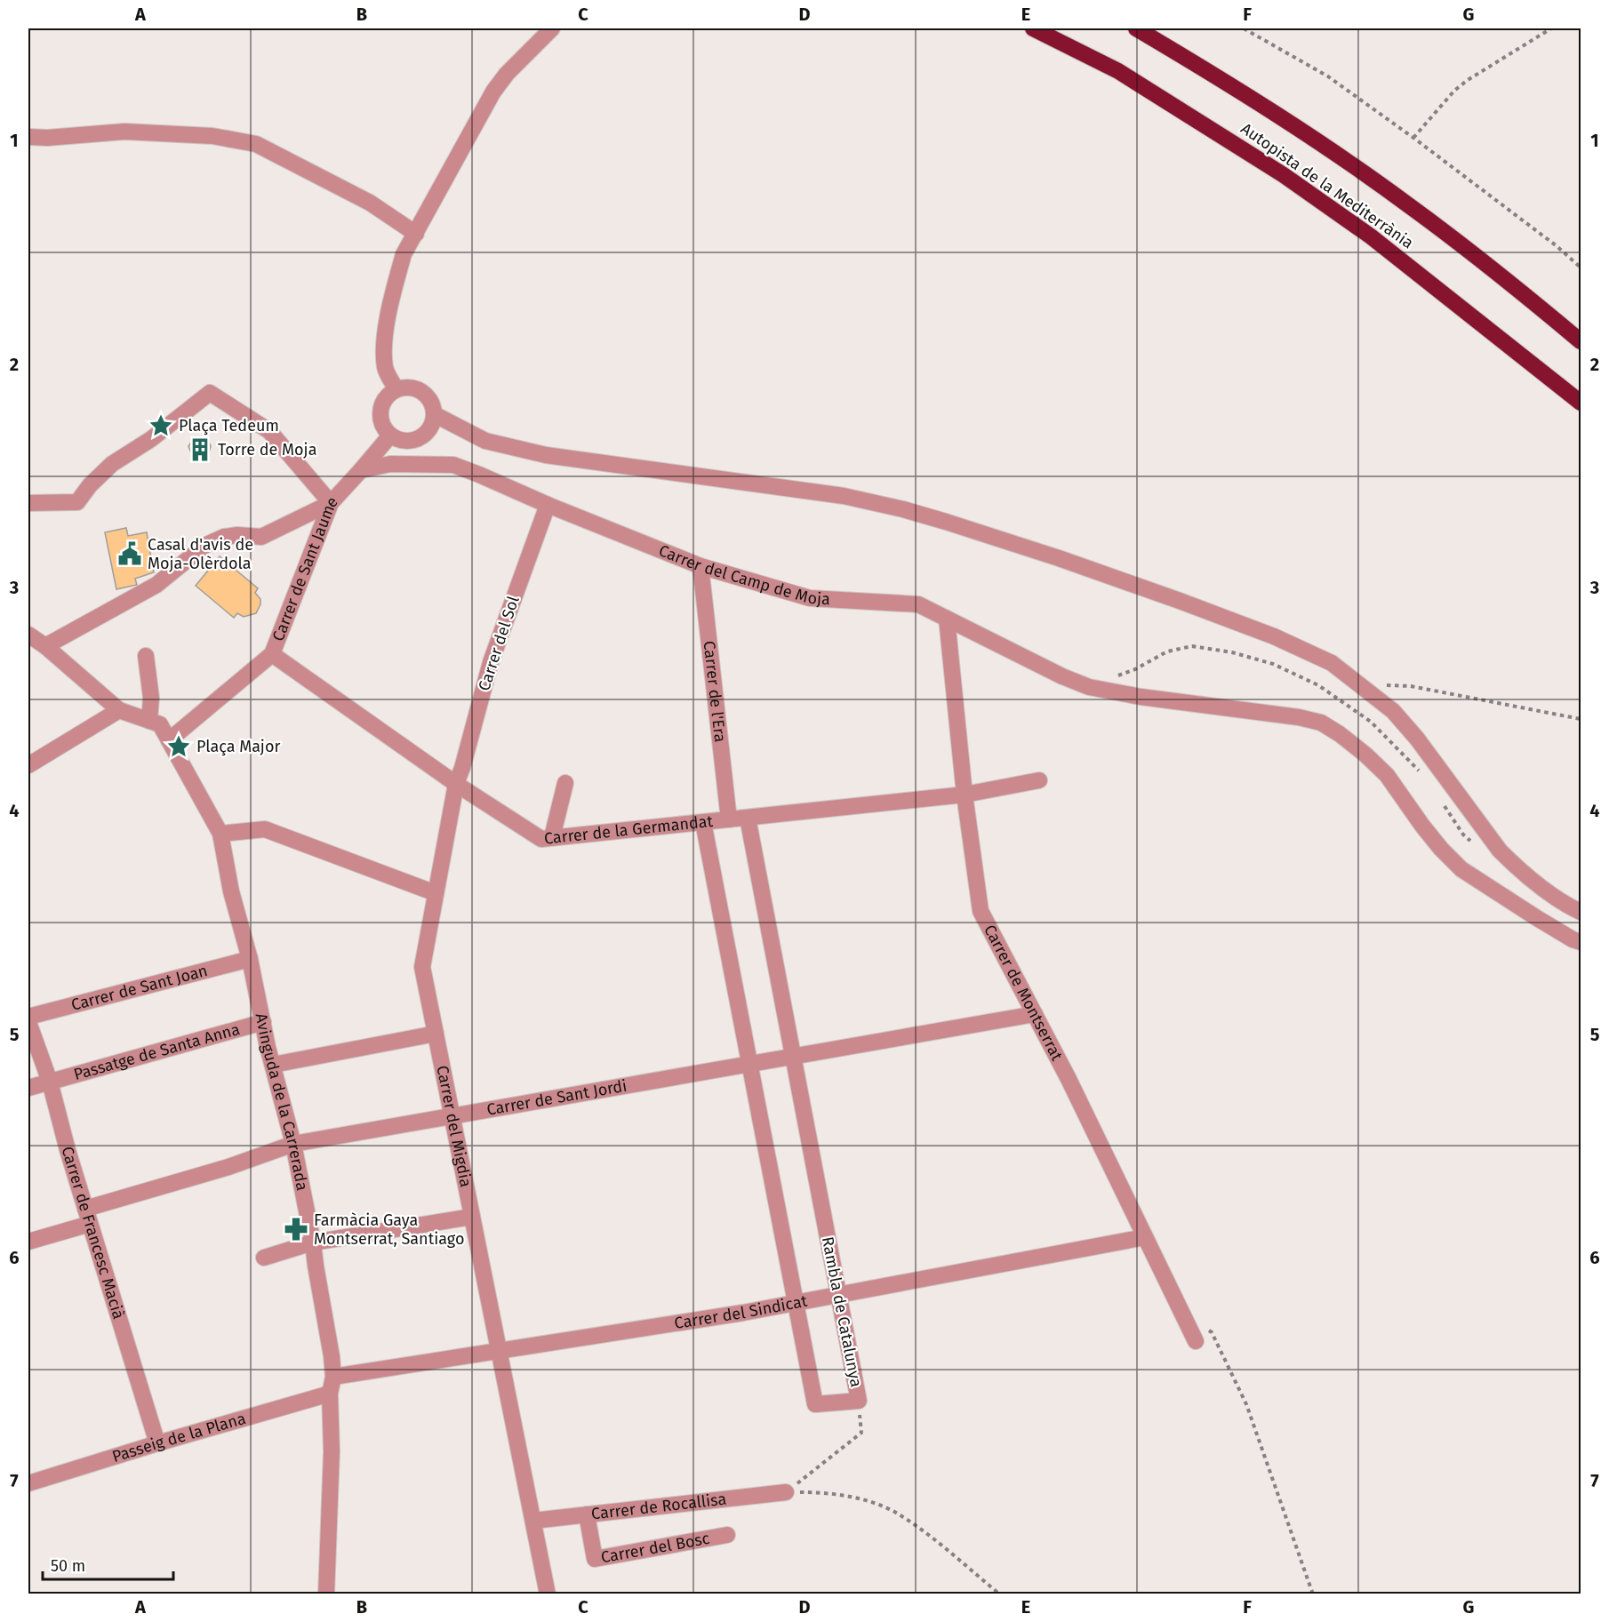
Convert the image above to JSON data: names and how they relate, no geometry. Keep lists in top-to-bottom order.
{
  "streets": {
    "highway": ["Autopista de la Mediterrània"],
    "street": [
      "Carrer de Sant Jaume",
      "Carrer del Camp de Moja",
      "Carrer del Sol",
      "Carrer de l'Era",
      "Carrer de la Germandat",
      "Carrer de Sant Joan",
      "Carrer de Montserrat",
      "Passatge de Santa Anna",
      "Carrer de Sant Jordi",
      "Avinguda de la Carrerada",
      "Carrer del Migdia",
      "Carrer de Francesc Macià",
      "Carrer del Sindicat",
      "Rambla de Catalunya",
      "Passeig de la Plana",
      "Carrer de Rocallisa",
      "Carrer del Bosc"
    ]
  },
  "crossings": [
    ["Carrer de Sant Jaume", "Carrer del Camp de Moja"],
    ["Carrer de Sant Jaume", "Carrer de la Germandat"],
    ["Carrer del Camp de Moja", "Carrer del Sol"],
    ["Carrer del Camp de Moja", "Carrer de l'Era"],
    ["Carrer del Camp de Moja", "Carrer de Montserrat"],
    ["Carrer del Sol", "Carrer de la Germandat"],
    ["Carrer del Sol", "Carrer del Migdia"],
    ["Carrer de l'Era", "Carrer de la Germandat"],
    ["Carrer de la Germandat", "Carrer de Montserrat"],
    ["Carrer de la Germandat", "Carrer del Migdia"],
    ["Carrer de la Germandat", "Rambla de Catalunya"],
    ["Carrer de Sant Joan", "Avinguda de la Carrerada"],
    ["Carrer de Montserrat", "Carrer de Sant Jordi"],
    ["Carrer de Montserrat", "Carrer del Sindicat"],
    ["Passatge de Santa Anna", "Avinguda de la Carrerada"],
    ["Passatge de Santa Anna", "Carrer de Francesc Macià"],
    ["Carrer de Sant Jordi", "Avinguda de la Carrerada"],
    ["Carrer de Sant Jordi", "Carrer del Migdia"],
    ["Carrer de Sant Jordi", "Carrer de Francesc Macià"],
    ["Carrer de Sant Jordi", "Rambla de Catalunya"],
    ["Avinguda de la Carrerada", "Carrer del Sindicat"],
    ["Avinguda de la Carrerada", "Passeig de la Plana"],
    ["Carrer del Migdia", "Carrer del Sindicat"],
    ["Carrer del Migdia", "Carrer de Rocallisa"],
    ["Carrer de Francesc Macià", "Passeig de la Plana"],
    ["Carrer del Sindicat", "Rambla de Catalunya"],
    ["Carrer de Rocallisa", "Carrer del Bosc"]
  ],
  "places": {
    "place": ["Plaça Tedeum", "Plaça Major"],
    "building": ["Torre de Moja"],
    "public building": ["Casal d'avis de Moja-Olèrdola"],
    "pharmacy": ["Farmàcia Gaya Montserrat, Santiago"]
  },
  "scale_bar": "50 m",
  "grid": {
    "columns": [
      "A",
      "B",
      "C",
      "D",
      "E",
      "F",
      "G"
    ],
    "rows": [
      "1",
      "2",
      "3",
      "4",
      "5",
      "6",
      "7"
    ]
  }
}
